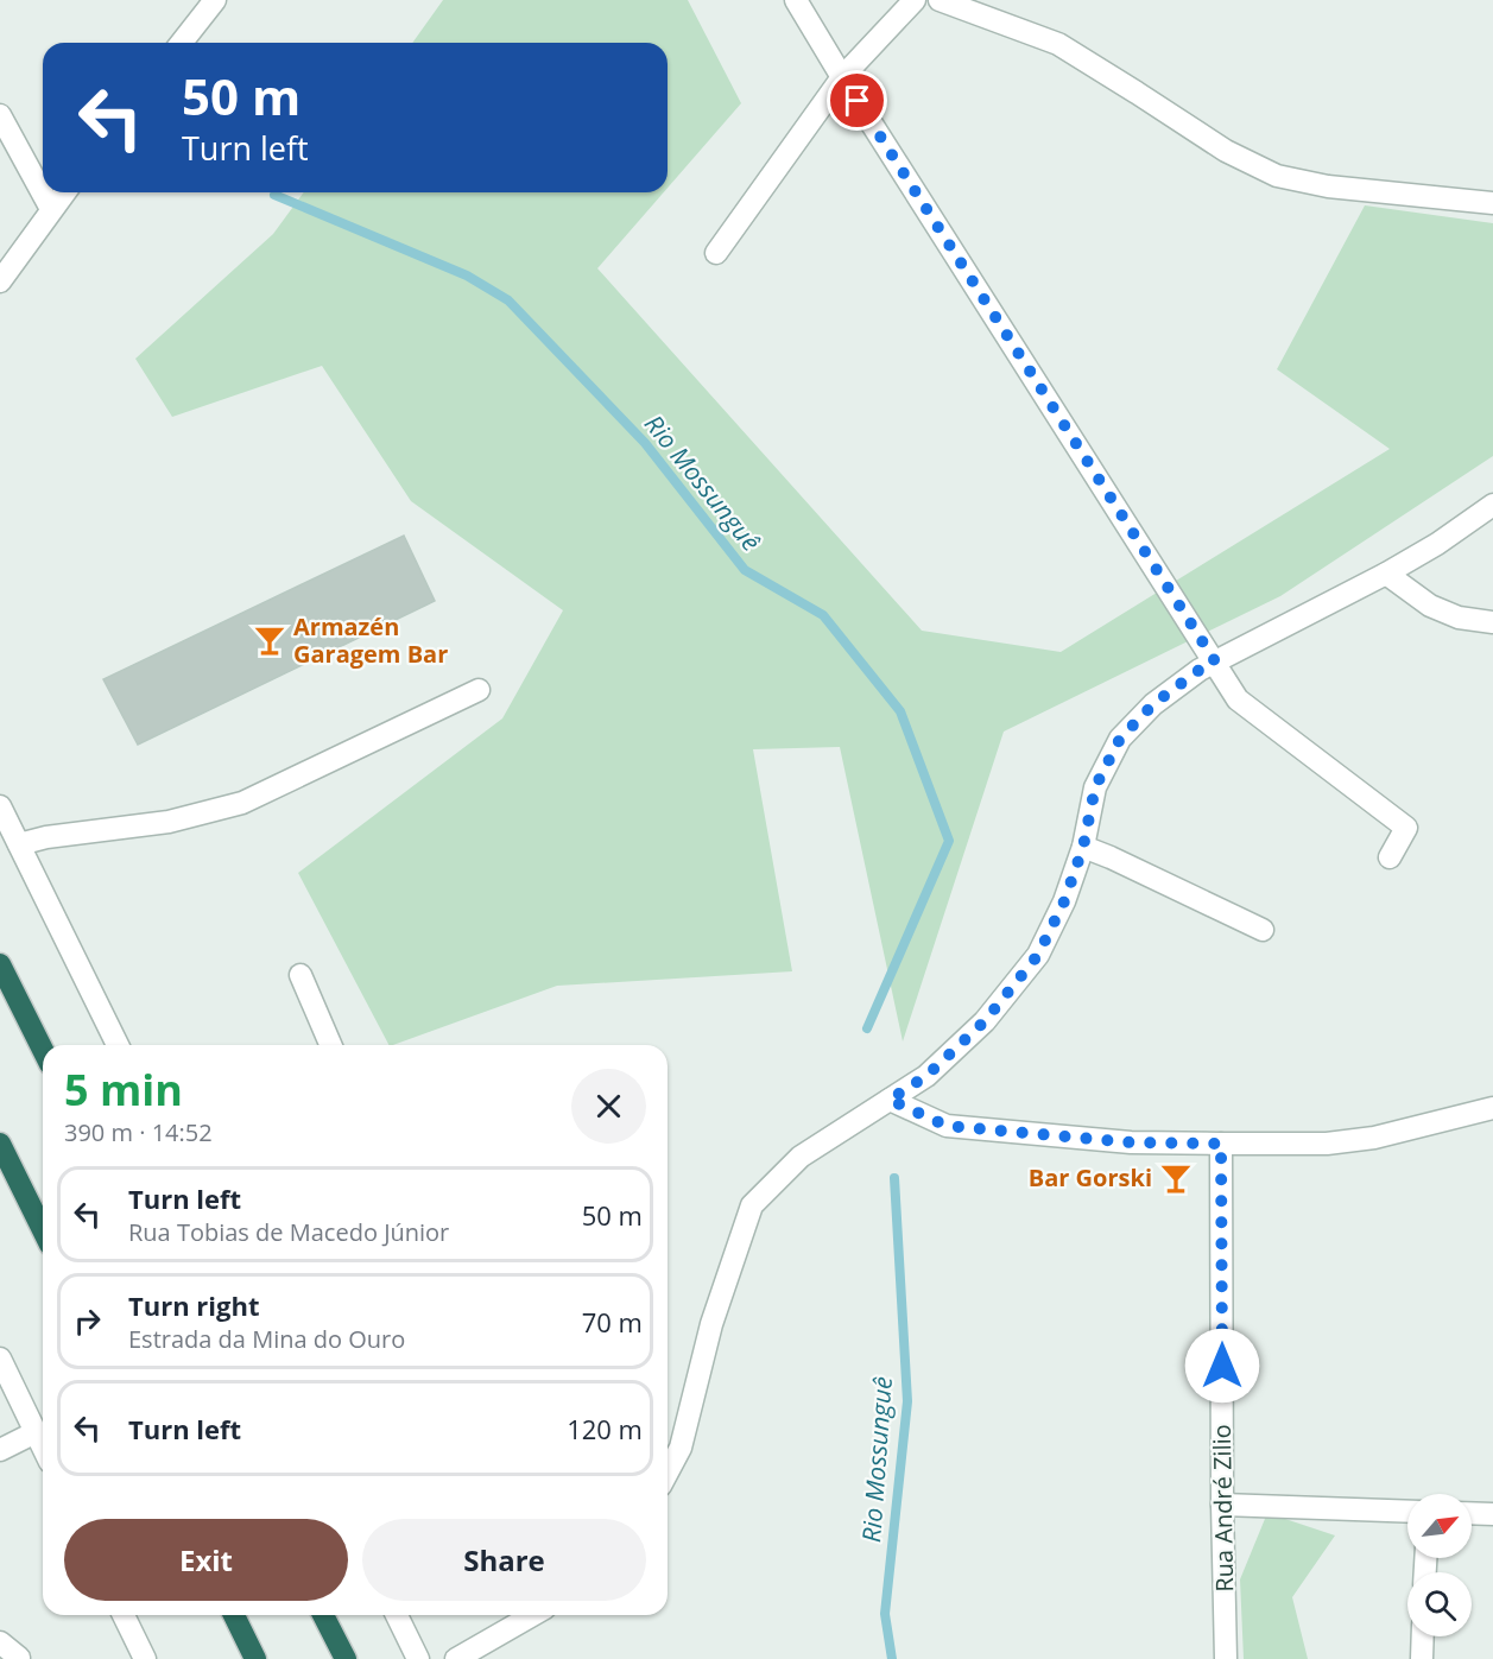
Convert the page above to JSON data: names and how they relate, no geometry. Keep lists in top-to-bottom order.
{
  "streets": {
    "street": ["Rua André Zilio"]
  },
  "water": ["Rio Mossunguê"],
  "places": {
    "bar": ["Armazén Garagem Bar", "Bar Gorski"]
  },
  "north": "top right",
  "page": {
    "turn": ["50 m", "Turn left"],
    "heading": ["5 min", "390 m · 14:52"],
    "list": [
      {
        "name": "Turn left",
        "note": "Rua Tobias de Macedo Júnior",
        "value": "50 m"
      },
      {
        "name": "Turn right",
        "note": "Estrada da Mina do Ouro",
        "value": "70 m"
      },
      {
        "name": "Turn left",
        "value": "120 m"
      }
    ],
    "buttons": ["Exit", "Share"]
  }
}
